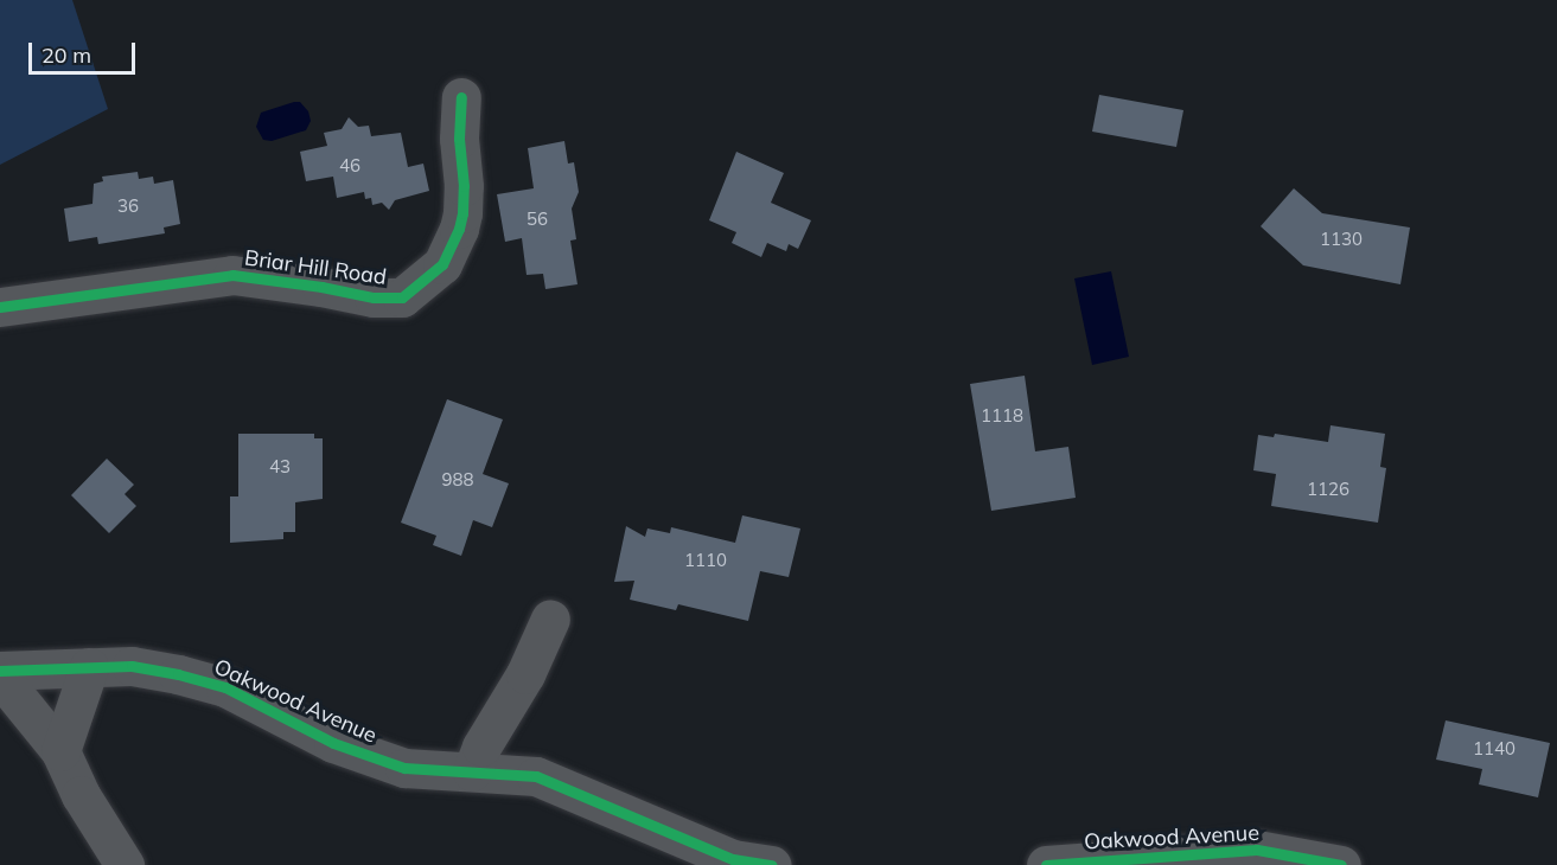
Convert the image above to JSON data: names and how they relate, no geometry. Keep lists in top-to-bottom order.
{
  "streets": {
    "street": ["Briar Hill Road", "Oakwood Avenue"]
  },
  "house_numbers": [
    "46",
    "36",
    "56",
    "1130",
    "1118",
    "43",
    "988",
    "1126",
    "1110",
    "1140"
  ],
  "scale_bar": "20 m"
}
